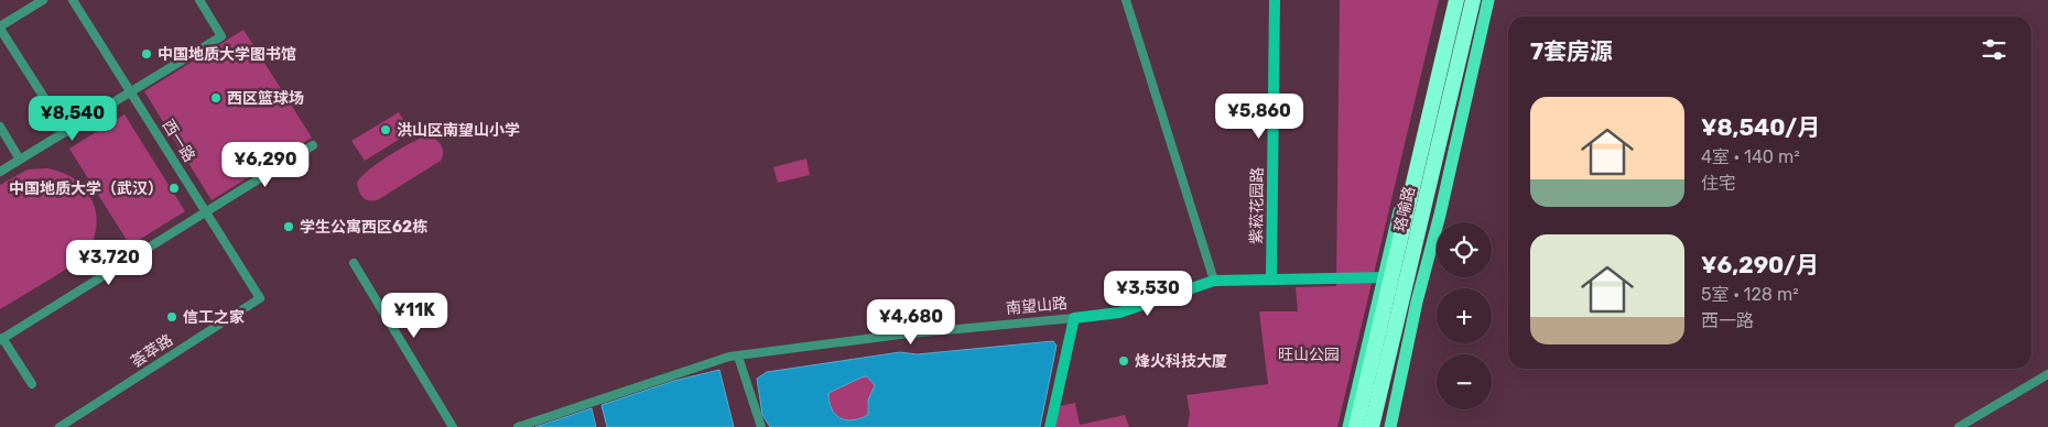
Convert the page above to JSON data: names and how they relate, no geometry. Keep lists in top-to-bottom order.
{
  "streets": {
    "highway": ["珞喻路"],
    "street": [
      "西一路",
      "紫菘花园路",
      "南望山路",
      "荟萃路"
    ]
  },
  "crossings": [
    ["西一路", "荟萃路"],
    ["紫菘花园路", "南望山路"],
    ["珞喻路", "南望山路"]
  ],
  "parks": ["旺山公园"],
  "places": [
    "中国地质大学图书馆",
    "西区篮球场",
    "洪山区南望山小学",
    "中国地质大学（武汉）",
    "学生公寓西区62栋",
    "信工之家",
    "烽火科技大厦"
  ],
  "page": {
    "heading": "7套房源",
    "list": [
      {
        "name": "¥8,540/月",
        "note": "4室 · 140 m² · 住宅"
      },
      {
        "name": "¥6,290/月",
        "note": "5室 · 128 m² · 西一路"
      }
    ],
    "price": [
      "¥5,860",
      "¥8,540",
      "¥6,290",
      "¥3,720",
      "¥3,530",
      "¥11K",
      "¥4,680"
    ],
    "map_buttons": ["+", "−"]
  }
}
